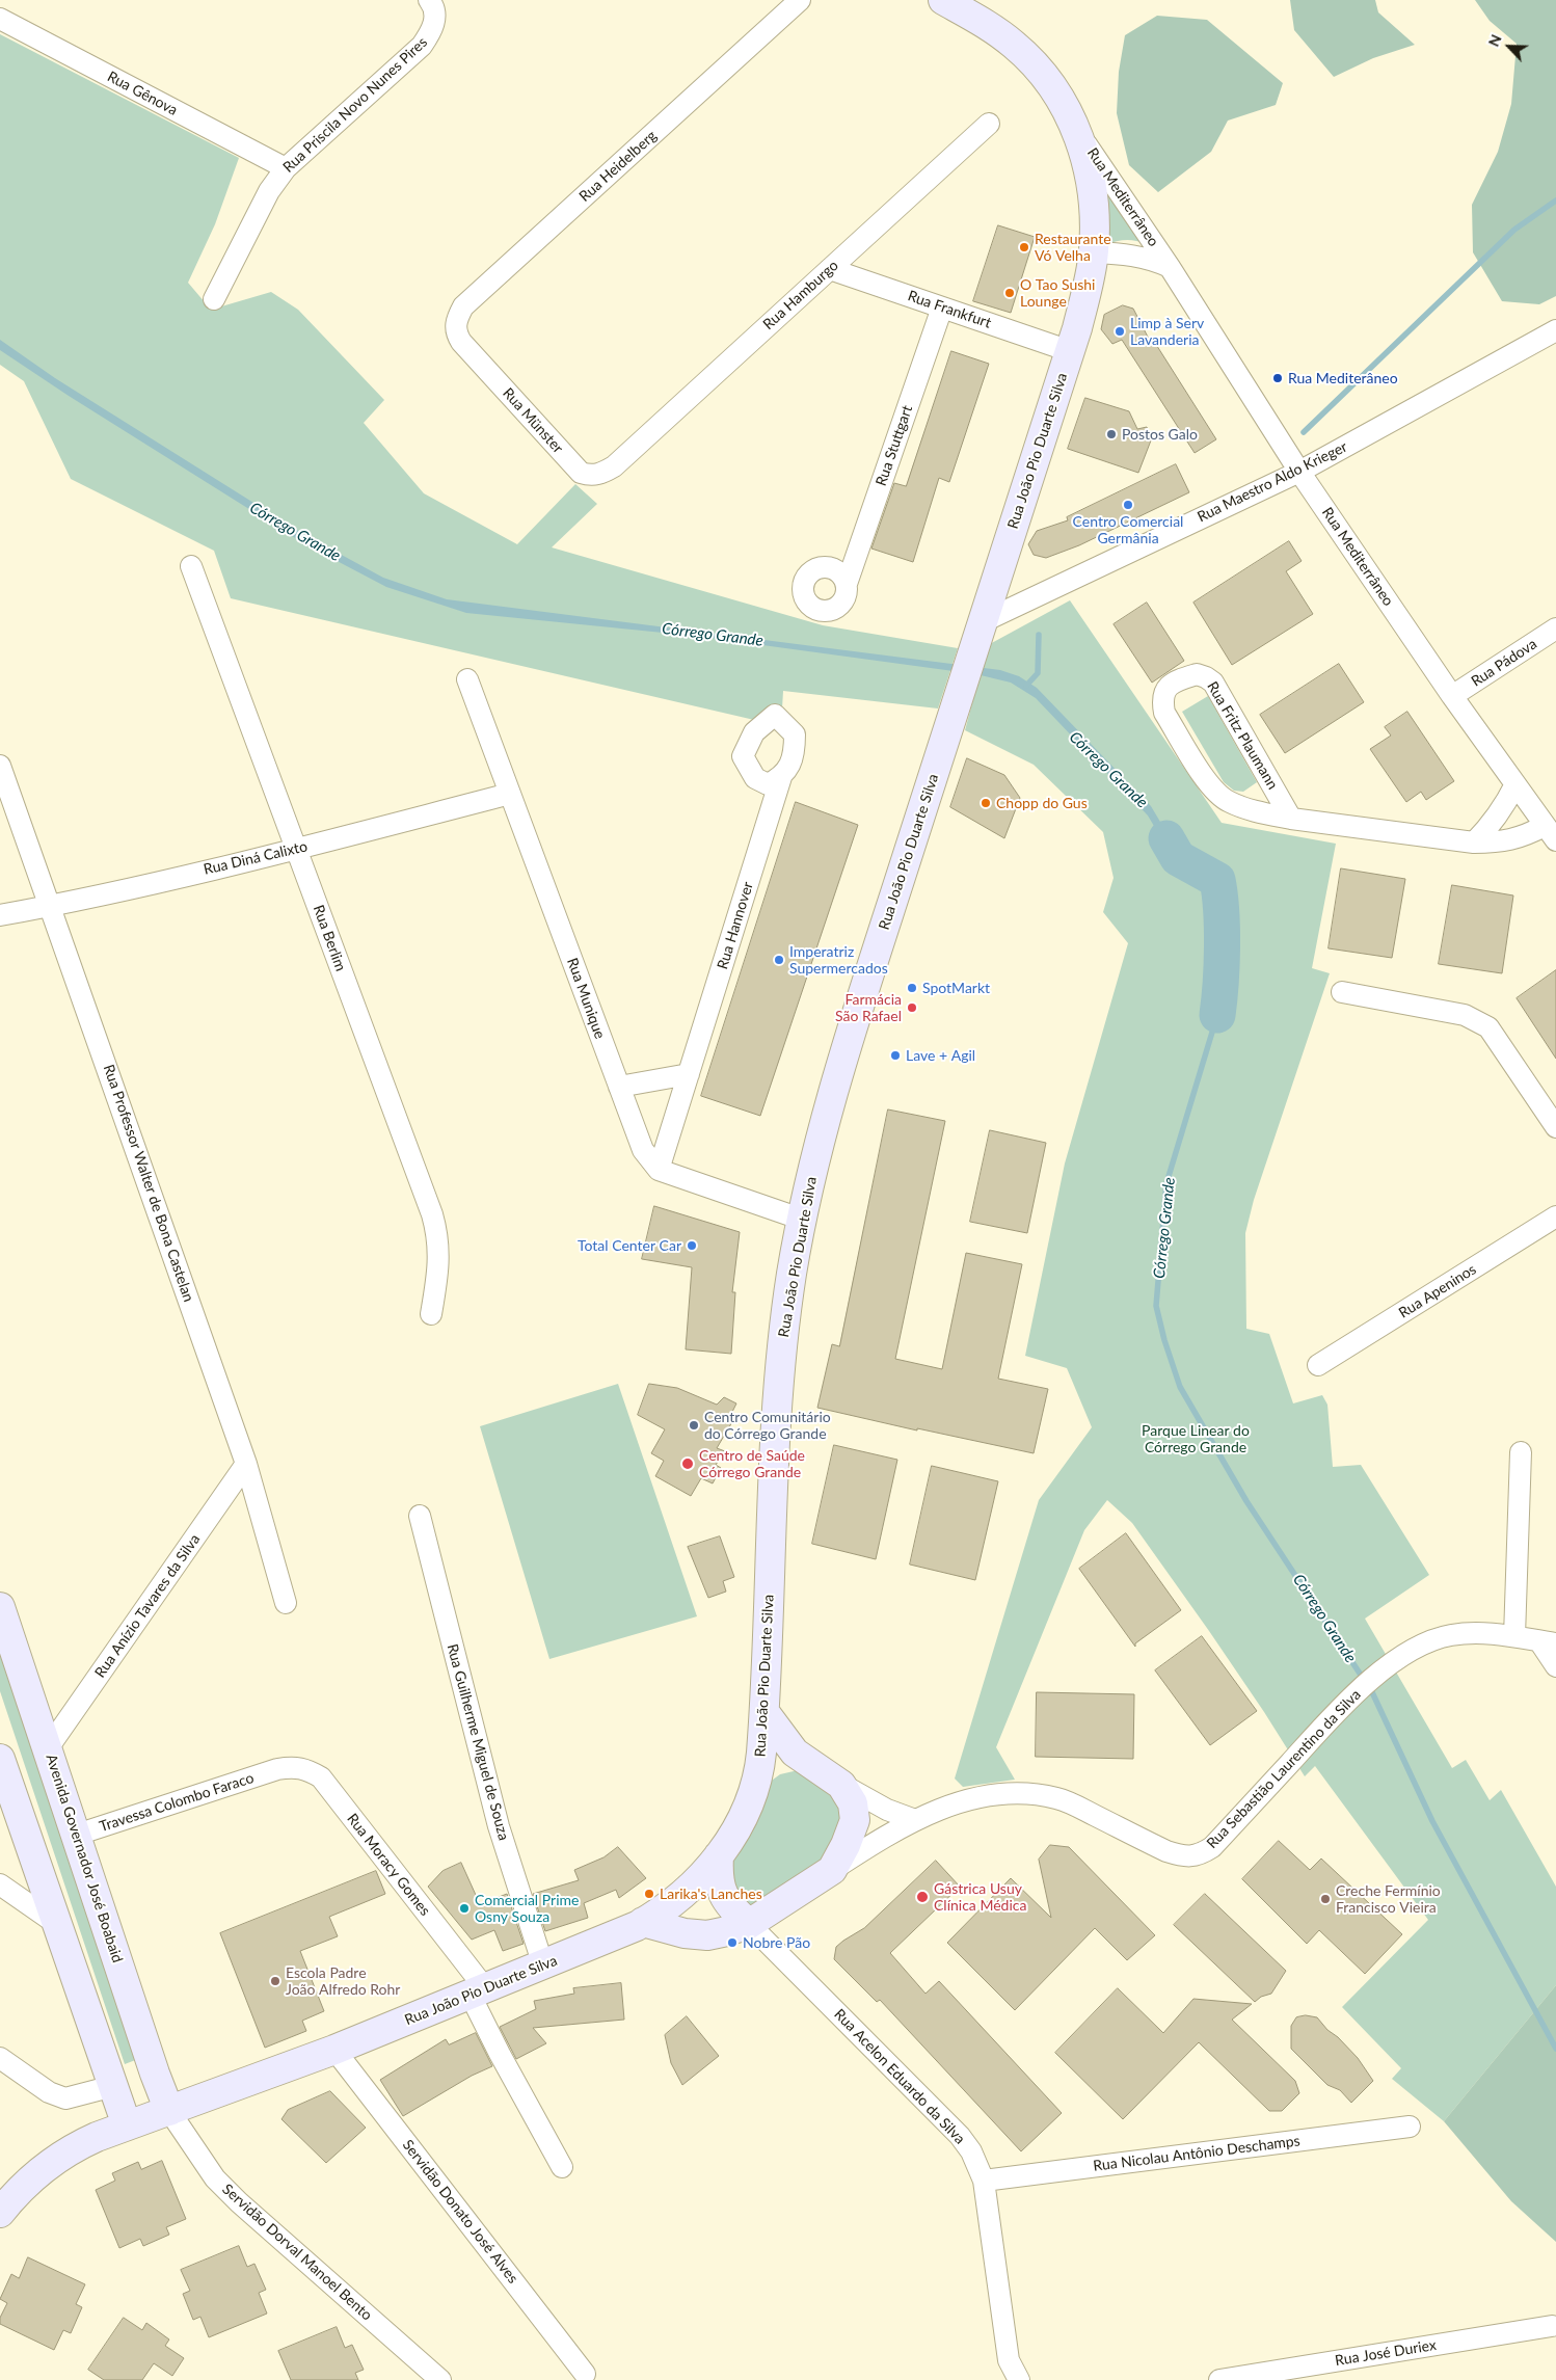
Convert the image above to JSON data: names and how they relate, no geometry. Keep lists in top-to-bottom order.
{
  "streets": {
    "main road": ["Rua João Pio Duarte Silva", "Rua Sebastião Laurentino da Silva", "Avenida Governador José Boabaid"],
    "street": [
      "Rua Gênova",
      "Rua Priscila Novo Nunes Pires",
      "Rua Heidelberg",
      "Rua Mediterrâneo",
      "Rua Hamburgo",
      "Rua Frankfurt",
      "Rua Münster",
      "Rua Stuttgart",
      "Rua Maestro Aldo Krieger",
      "Rua Pádova",
      "Rua Fritz Plaumann",
      "Rua Diná Calixto",
      "Rua Hannover",
      "Rua Berlim",
      "Rua Munique",
      "Rua Professor Walter de Bona Castelan",
      "Rua Apeninos",
      "Rua Anízio Tavares da Silva",
      "Rua Guilherme Miguel de Souza",
      "Travessa Colombo Faraco",
      "Rua Moracy Gomes",
      "Rua Acelon Eduardo da Silva",
      "Rua Nicolau Antônio Deschamps",
      "Servidão Donato José Alves",
      "Servidão Dorval Manoel Bento",
      "Rua José Duriex"
    ]
  },
  "crossings": [
    ["Rua Gênova", "Rua Priscila Novo Nunes Pires"],
    ["Rua Heidelberg", "Rua Münster"],
    ["Rua Mediterrâneo", "Rua João Pio Duarte Silva"],
    ["Rua Mediterrâneo", "Rua Maestro Aldo Krieger"],
    ["Rua Mediterrâneo", "Rua Pádova"],
    ["Rua Mediterrâneo", "Rua Fritz Plaumann"],
    ["Rua Hamburgo", "Rua Frankfurt"],
    ["Rua Hamburgo", "Rua Münster"],
    ["Rua Frankfurt", "Rua Stuttgart"],
    ["Rua Frankfurt", "Rua João Pio Duarte Silva"],
    ["Rua João Pio Duarte Silva", "Rua Maestro Aldo Krieger"],
    ["Rua João Pio Duarte Silva", "Rua Guilherme Miguel de Souza"],
    ["Rua João Pio Duarte Silva", "Rua Sebastião Laurentino da Silva"],
    ["Rua João Pio Duarte Silva", "Avenida Governador José Boabaid"],
    ["Rua João Pio Duarte Silva", "Rua Moracy Gomes"],
    ["Rua João Pio Duarte Silva", "Rua Acelon Eduardo da Silva"],
    ["Rua João Pio Duarte Silva", "Servidão Donato José Alves"],
    ["Rua João Pio Duarte Silva", "Servidão Dorval Manoel Bento"],
    ["Rua Diná Calixto", "Rua Berlim"],
    ["Rua Diná Calixto", "Rua Munique"],
    ["Rua Diná Calixto", "Rua Professor Walter de Bona Castelan"],
    ["Rua Hannover", "Rua Munique"],
    ["Rua Professor Walter de Bona Castelan", "Rua Anízio Tavares da Silva"],
    ["Rua Anízio Tavares da Silva", "Avenida Governador José Boabaid"],
    ["Rua Sebastião Laurentino da Silva", "Rua Acelon Eduardo da Silva"],
    ["Travessa Colombo Faraco", "Avenida Governador José Boabaid"],
    ["Travessa Colombo Faraco", "Rua Moracy Gomes"],
    ["Avenida Governador José Boabaid", "Servidão Dorval Manoel Bento"],
    ["Rua Acelon Eduardo da Silva", "Rua Nicolau Antônio Deschamps"]
  ],
  "water": ["Córrego Grande"],
  "parks": ["Parque Linear do Córrego Grande"],
  "places": [
    "Restaurante Vó Velha",
    "O Tao Sushi Lounge",
    "Limp à Serv Lavanderia",
    "Rua Mediterâneo",
    "Postos Galo",
    "Centro Comercial Germânia",
    "Chopp do Gus",
    "Imperatriz Supermercados",
    "SpotMarkt",
    "Farmácia São Rafael",
    "Lave + Agil",
    "Total Center Car",
    "Centro Comunitário do Córrego Grande",
    "Centro de Saúde Córrego Grande",
    "Larika's Lanches",
    "Gástrica Usuy Clínica Médica",
    "Creche Fermínio Francisco Vieira",
    "Comercial Prime Osny Souza",
    "Nobre Pão",
    "Escola Padre João Alfredo Rohr"
  ],
  "north": "top left"
}
